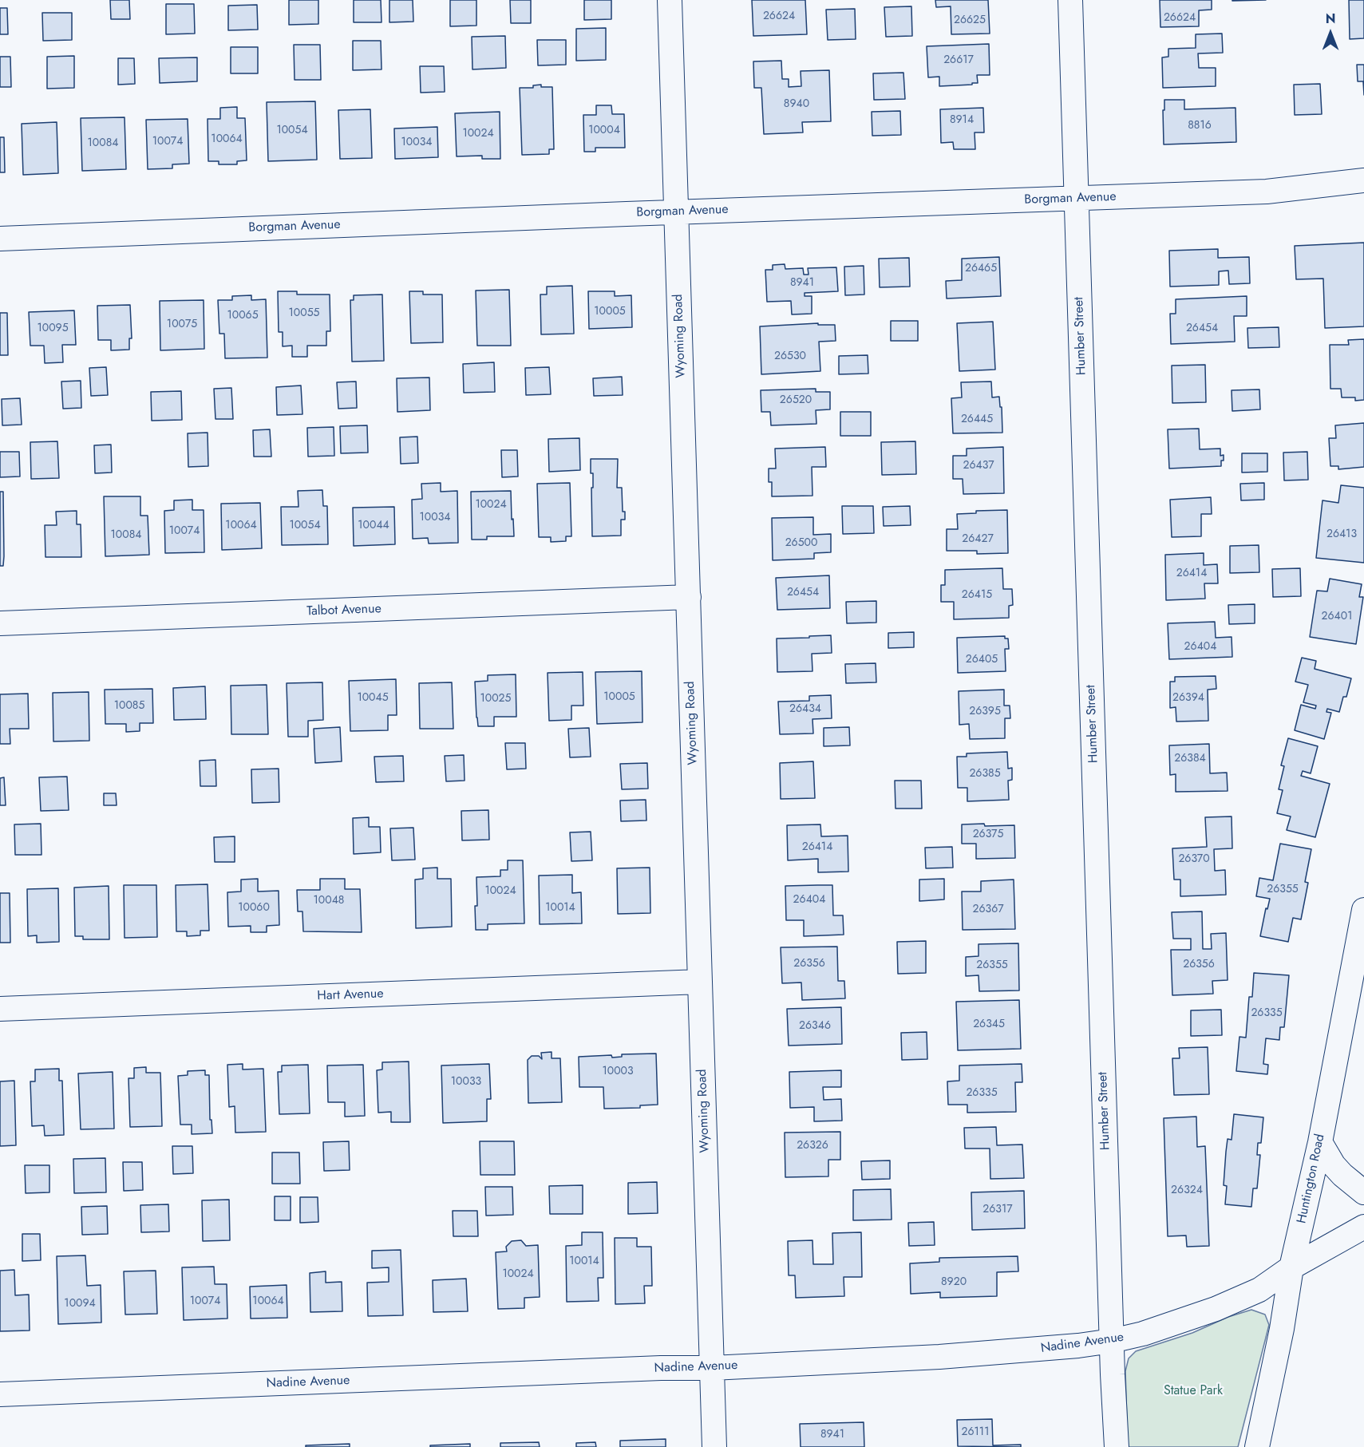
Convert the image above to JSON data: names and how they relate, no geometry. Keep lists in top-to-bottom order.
{
  "streets": {
    "street": [
      "Borgman Avenue",
      "Wyoming Road",
      "Humber Street",
      "Talbot Avenue",
      "Hart Avenue",
      "Huntington Road",
      "Nadine Avenue"
    ]
  },
  "crossings": [
    ["Borgman Avenue", "Wyoming Road"],
    ["Borgman Avenue", "Humber Street"],
    ["Wyoming Road", "Talbot Avenue"],
    ["Wyoming Road", "Hart Avenue"],
    ["Wyoming Road", "Nadine Avenue"],
    ["Humber Street", "Nadine Avenue"],
    ["Huntington Road", "Nadine Avenue"]
  ],
  "parks": ["Statue Park"],
  "house_numbers": [
    "26624",
    "26624",
    "26625",
    "26617",
    "8940",
    "8914",
    "8816",
    "10054",
    "10004",
    "10024",
    "10064",
    "10074",
    "10034",
    "10084",
    "26465",
    "8941",
    "10005",
    "10055",
    "10065",
    "10075",
    "10095",
    "26454",
    "26530",
    "26520",
    "26445",
    "26437",
    "10024",
    "10034",
    "10064",
    "10054",
    "10044",
    "10074",
    "26413",
    "10084",
    "26427",
    "26500",
    "26414",
    "26454",
    "26415",
    "26401",
    "26404",
    "26405",
    "10005",
    "10045",
    "26394",
    "10025",
    "10085",
    "26434",
    "26395",
    "26384",
    "26385",
    "26375",
    "26414",
    "26370",
    "26355",
    "10024",
    "26404",
    "10048",
    "10060",
    "10014",
    "26367",
    "26356",
    "26356",
    "26355",
    "26335",
    "26345",
    "26346",
    "10003",
    "10033",
    "26335",
    "26326",
    "26324",
    "26317",
    "10014",
    "10024",
    "8920",
    "10074",
    "10064",
    "10094",
    "26111",
    "8941"
  ],
  "north": "top"
}
